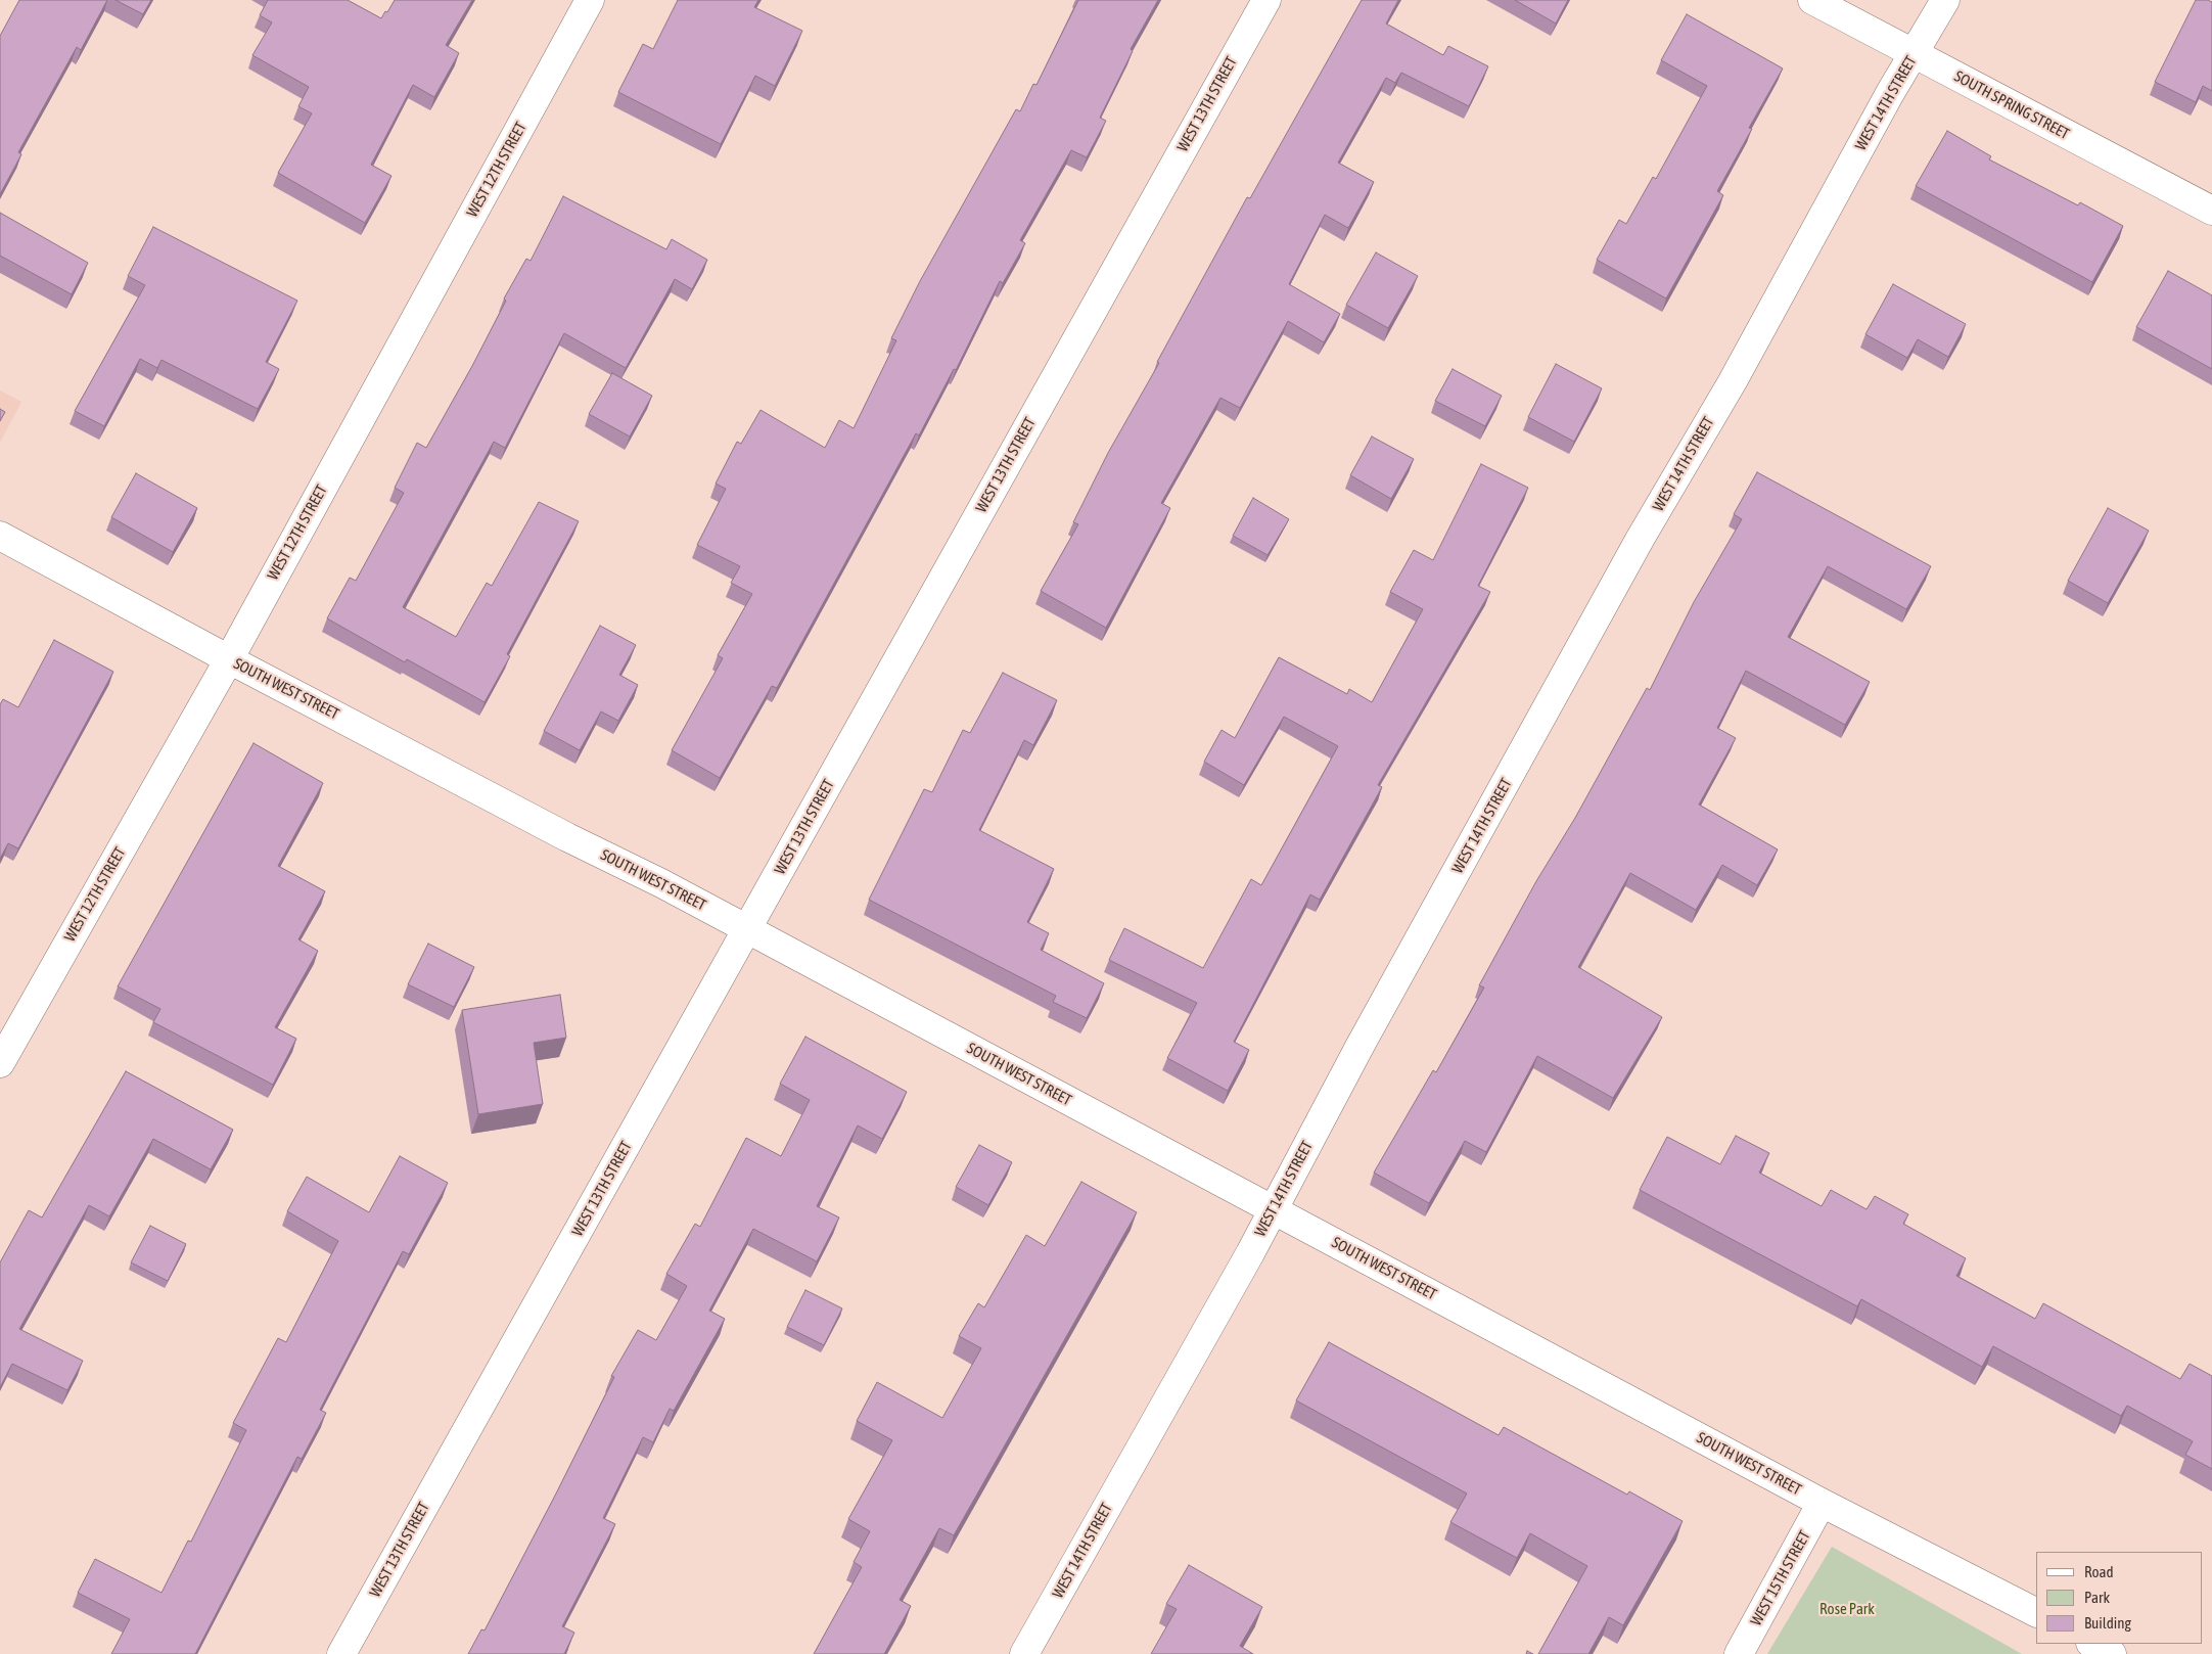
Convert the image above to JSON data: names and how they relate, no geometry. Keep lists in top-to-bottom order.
{
  "streets": {
    "street": [
      "WEST 14TH STREET",
      "WEST 13TH STREET",
      "SOUTH SPRING STREET",
      "WEST 12TH STREET",
      "SOUTH WEST STREET",
      "WEST 15TH STREET"
    ]
  },
  "crossings": [
    ["WEST 14TH STREET", "SOUTH SPRING STREET"],
    ["WEST 14TH STREET", "SOUTH WEST STREET"],
    ["WEST 13TH STREET", "SOUTH WEST STREET"],
    ["WEST 12TH STREET", "SOUTH WEST STREET"],
    ["SOUTH WEST STREET", "WEST 15TH STREET"]
  ],
  "parks": ["Rose Park"],
  "legend": ["Road", "Park", "Building"]
}
